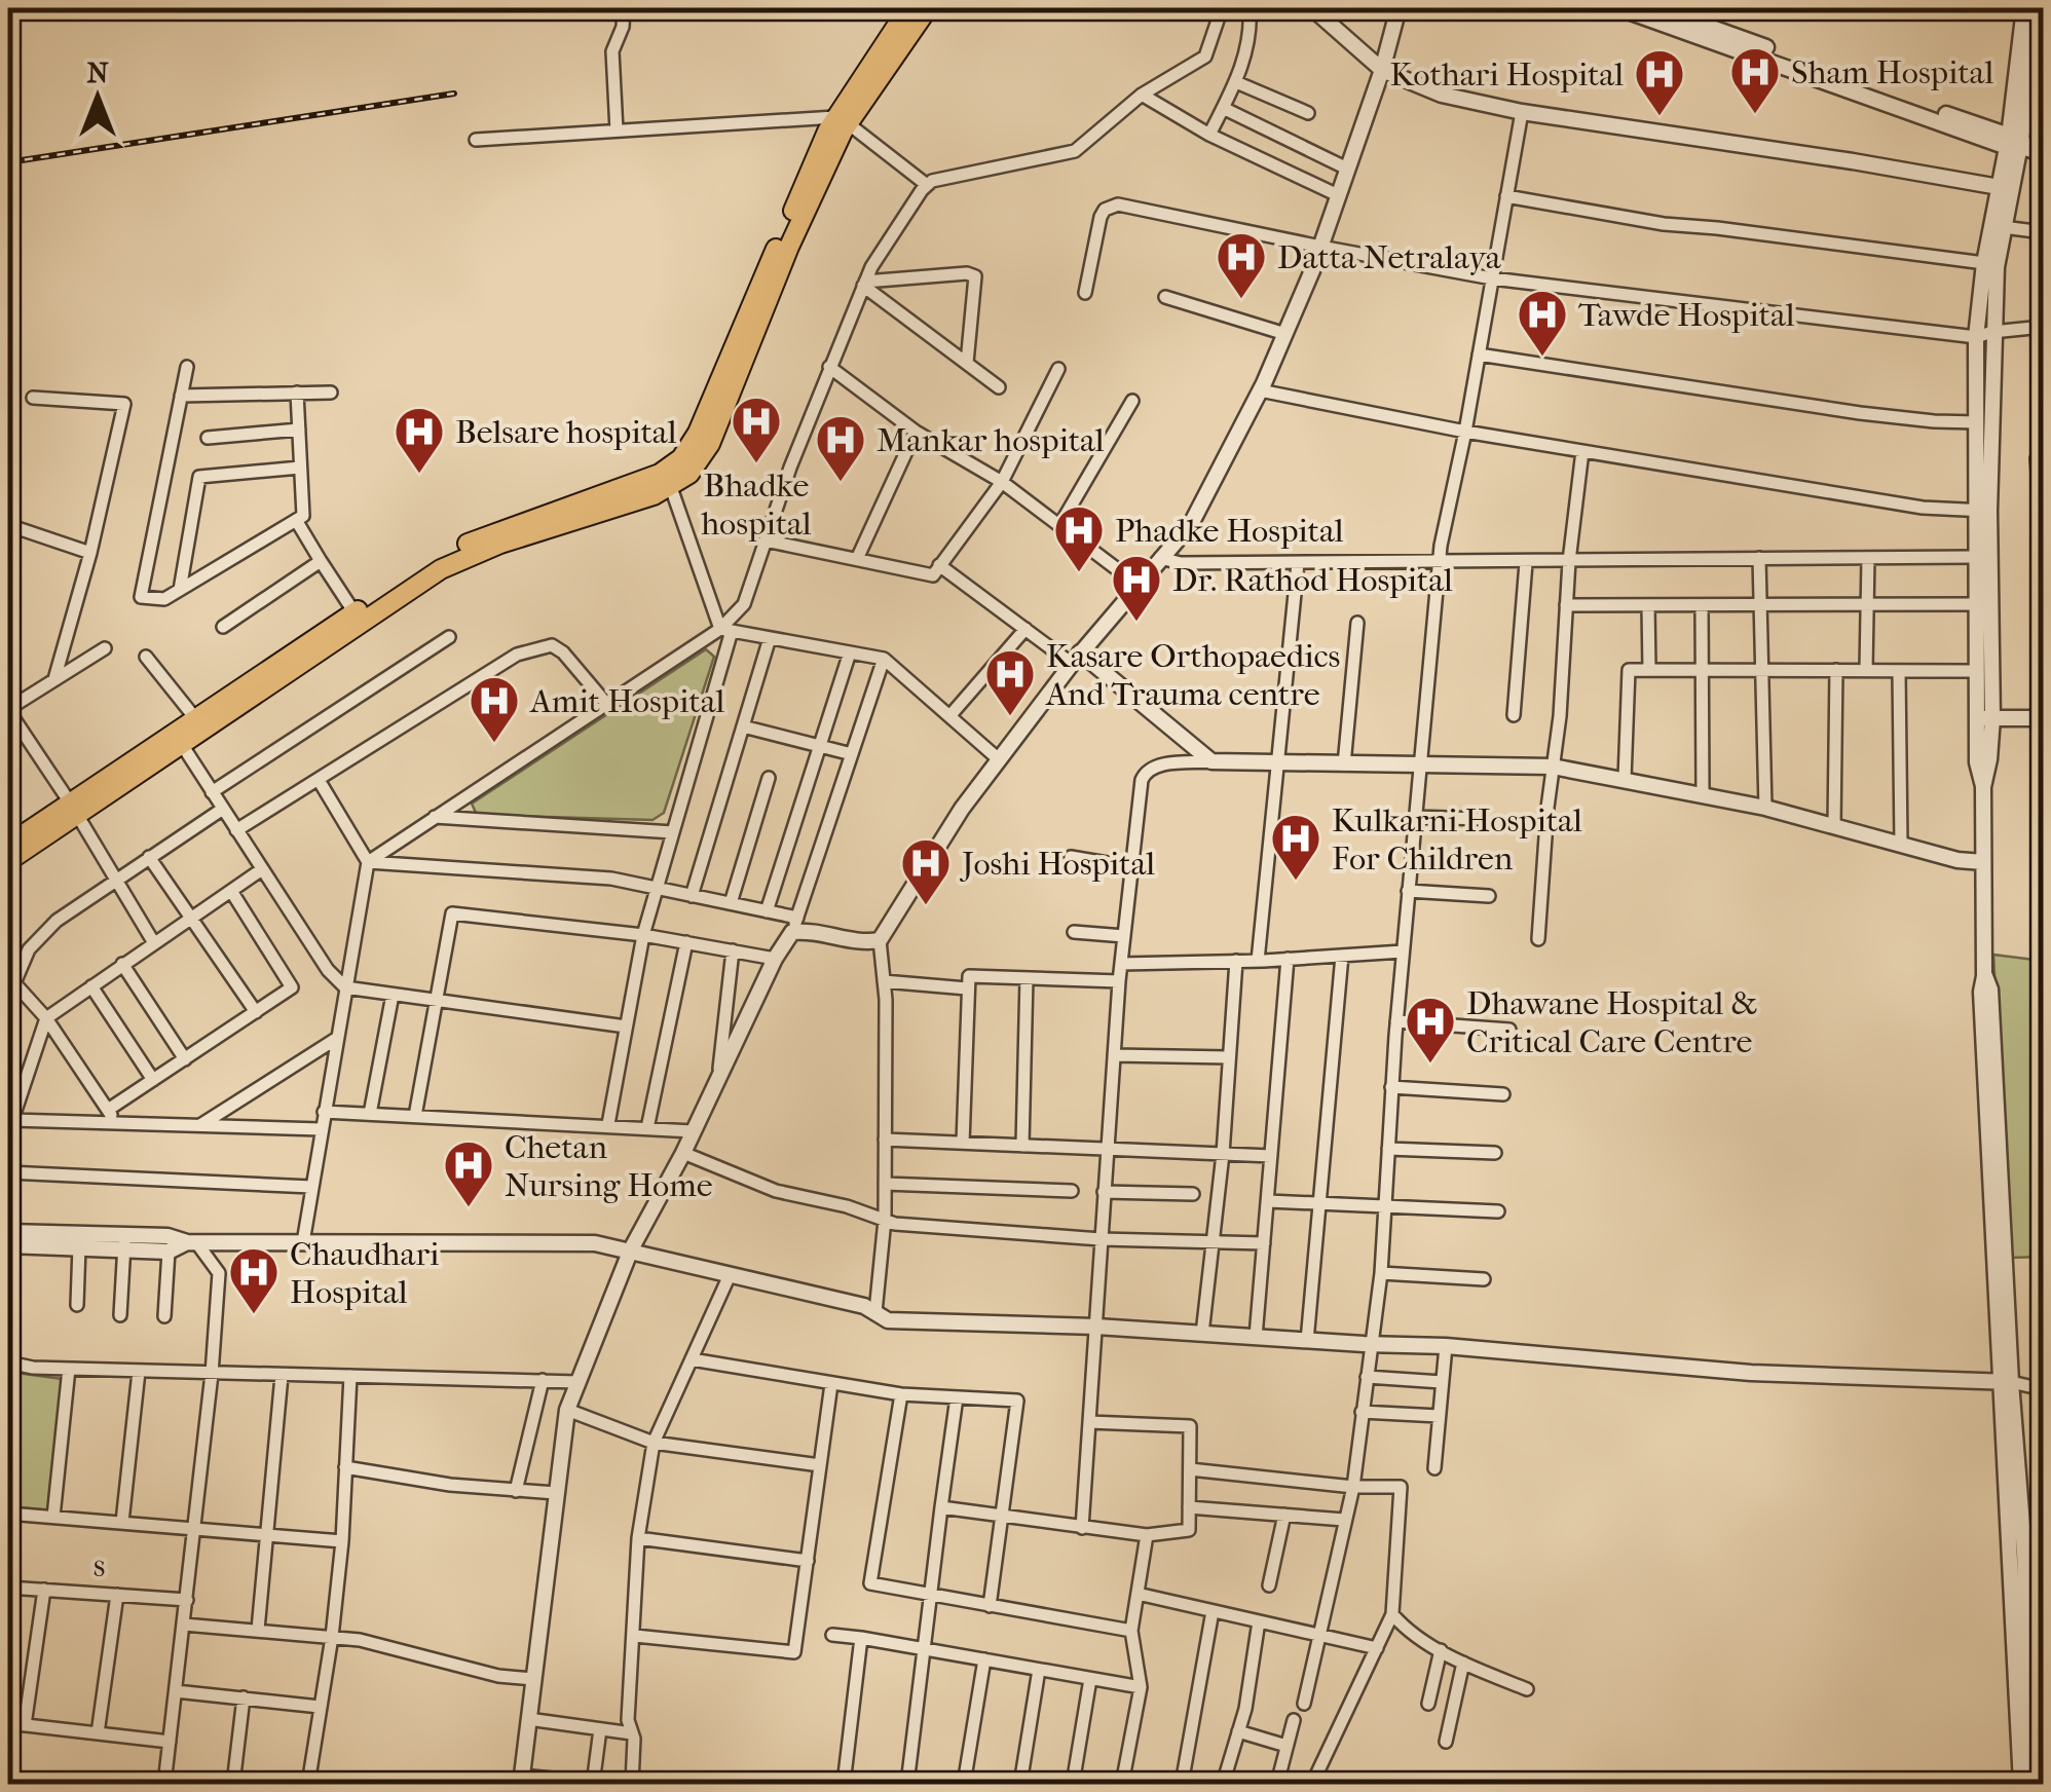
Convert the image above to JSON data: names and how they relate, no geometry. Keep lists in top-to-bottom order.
{
  "streets": {
    "street": ["s"]
  },
  "places": {
    "hospital": [
      "Sham Hospital",
      "Kothari Hospital",
      "Datta Netralaya",
      "Tawde Hospital",
      "Bhadke hospital",
      "Belsare hospital",
      "Mankar hospital",
      "Phadke Hospital",
      "Dr. Rathod Hospital",
      "Kasare Orthopaedics And Trauma centre",
      "Amit Hospital",
      "Kulkarni Hospital For Children",
      "Joshi Hospital",
      "Dhawane Hospital & Critical Care Centre",
      "Chetan Nursing Home",
      "Chaudhari Hospital"
    ]
  },
  "north": "top"
}
